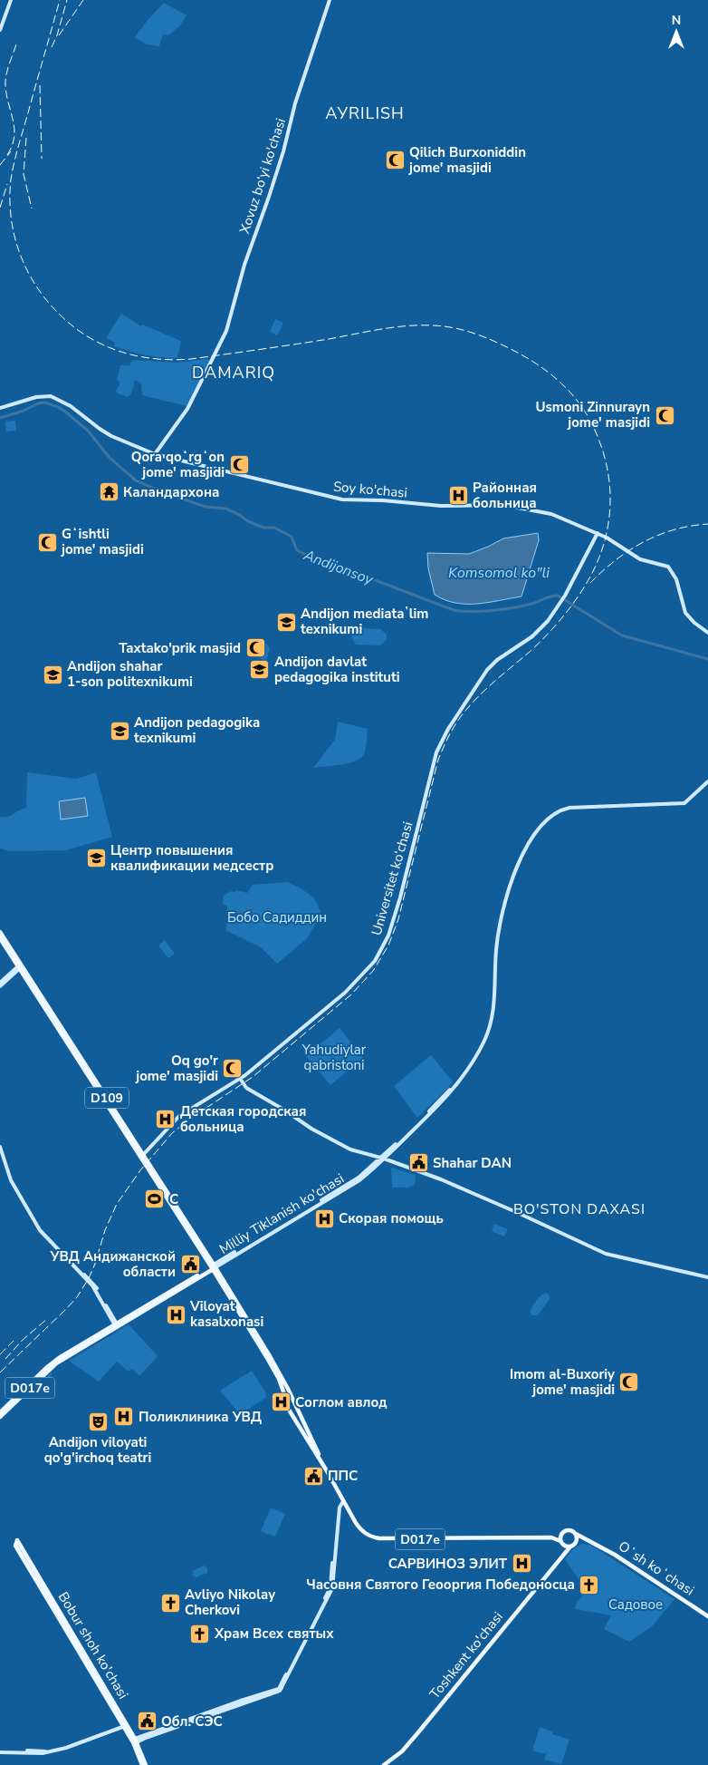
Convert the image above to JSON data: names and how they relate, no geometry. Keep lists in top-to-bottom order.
{
  "streets": {
    "main road": [
      "Xovuz bo‘yi ko'chasi",
      "Soy ko'chasi",
      "Universitet kо‘chasi",
      "D109",
      "Milliy Tiklanish ko'chasi",
      "D017e",
      "Oʻsh koʻchasi",
      "Bobur shoh ko'chasi",
      "Toshkent ko'chasi"
    ]
  },
  "crossings": [
    ["Xovuz bo‘yi ko'chasi", "Soy ko'chasi"],
    ["Soy ko'chasi", "Universitet kо‘chasi"],
    ["Universitet kо‘chasi", "D109"],
    ["D109", "Milliy Tiklanish ko'chasi"],
    ["D109", "D017e"],
    ["Milliy Tiklanish ko'chasi", "D017e"],
    ["D017e", "Oʻsh koʻchasi"],
    ["D017e", "Toshkent ko'chasi"],
    ["Oʻsh koʻchasi", "Toshkent ko'chasi"]
  ],
  "districts": ["АУRILISH", "DAMARIQ", "BO'STON DAXASI"],
  "water": ["Andijonsoy", "Komsomol ko\"li"],
  "parks": ["Бобо Садиддин", "Yahudiylar qabristoni", "Садовое"],
  "places": {
    "mosque": [
      "Qilich Burxoniddin jome' masjidi",
      "Usmoni Zinnurayn jome' masjidi",
      "Qora qoʻrgʻon jome' masjidi",
      "Gʻishtli jome' masjidi",
      "Taxtako'prik masjid",
      "Oq go'r jome' masjidi",
      "Imom al-Buxoriy jome' masjidi"
    ],
    "temple": ["Каландархона"],
    "hospital": [
      "Районная больница",
      "Детская городская больница",
      "Скорая помощь",
      "Viloyat kasalxonasi",
      "Соглом авлод",
      "Поликлиника УВД",
      "САРВИНОЗ ЭЛИТ"
    ],
    "school or university": [
      "Andijon mediataʼlim texnikumi",
      "Andijon davlat pedagogika instituti",
      "Andijon shahar 1-son politexnikumi",
      "Andijon pedagogika texnikumi",
      "Центр повышения квалификации медсестр"
    ],
    "public building": [
      "Shahar DAN",
      "УВД Андижанской области",
      "ППС",
      "Обл. СЭС"
    ],
    "sports": ["С"],
    "theatre": ["Andijon viloyati qo'g'irchoq teatri"],
    "church": ["Часовня Святого Геооргия Победоносца", "Avliyo Nikolay Cherkovi", "Храм Всех святых"]
  },
  "north": "top"
}
